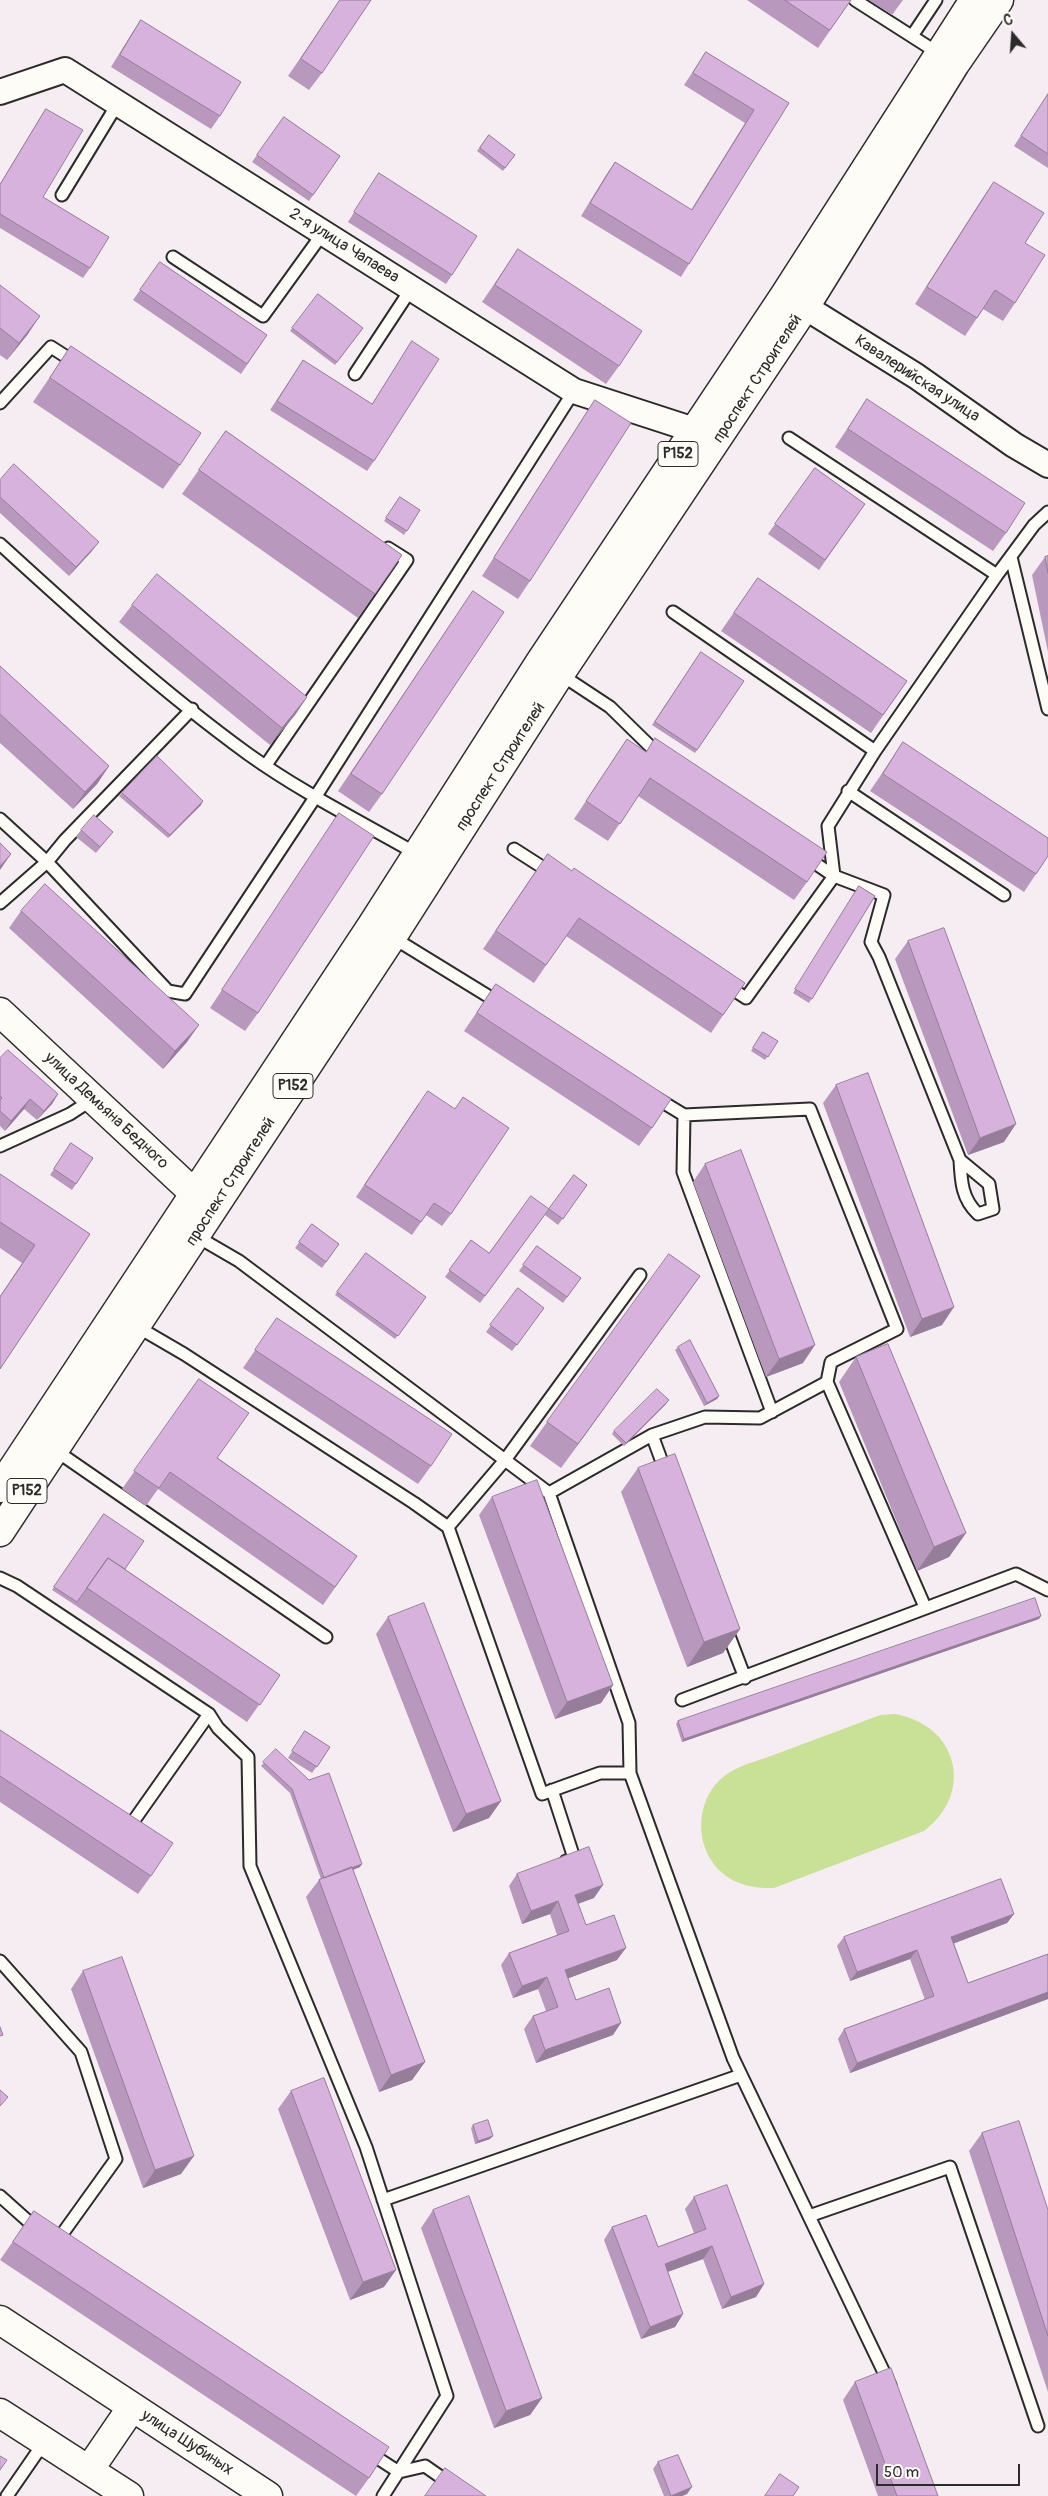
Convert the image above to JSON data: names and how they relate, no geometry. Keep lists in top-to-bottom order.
{
  "streets": {
    "main road": [
      "проспект Строителей",
      "Р152",
      "улица Демьяна Бедного",
      "улица Шубиных"
    ],
    "street": ["2-я улица Чапаева", "Кавалерийская улица"]
  },
  "crossings": [
    ["2-я улица Чапаева", "проспект Строителей"],
    ["проспект Строителей", "Кавалерийская улица"],
    ["проспект Строителей", "улица Демьяна Бедного"]
  ],
  "scale_bar": "50 m",
  "north": "top"
}
